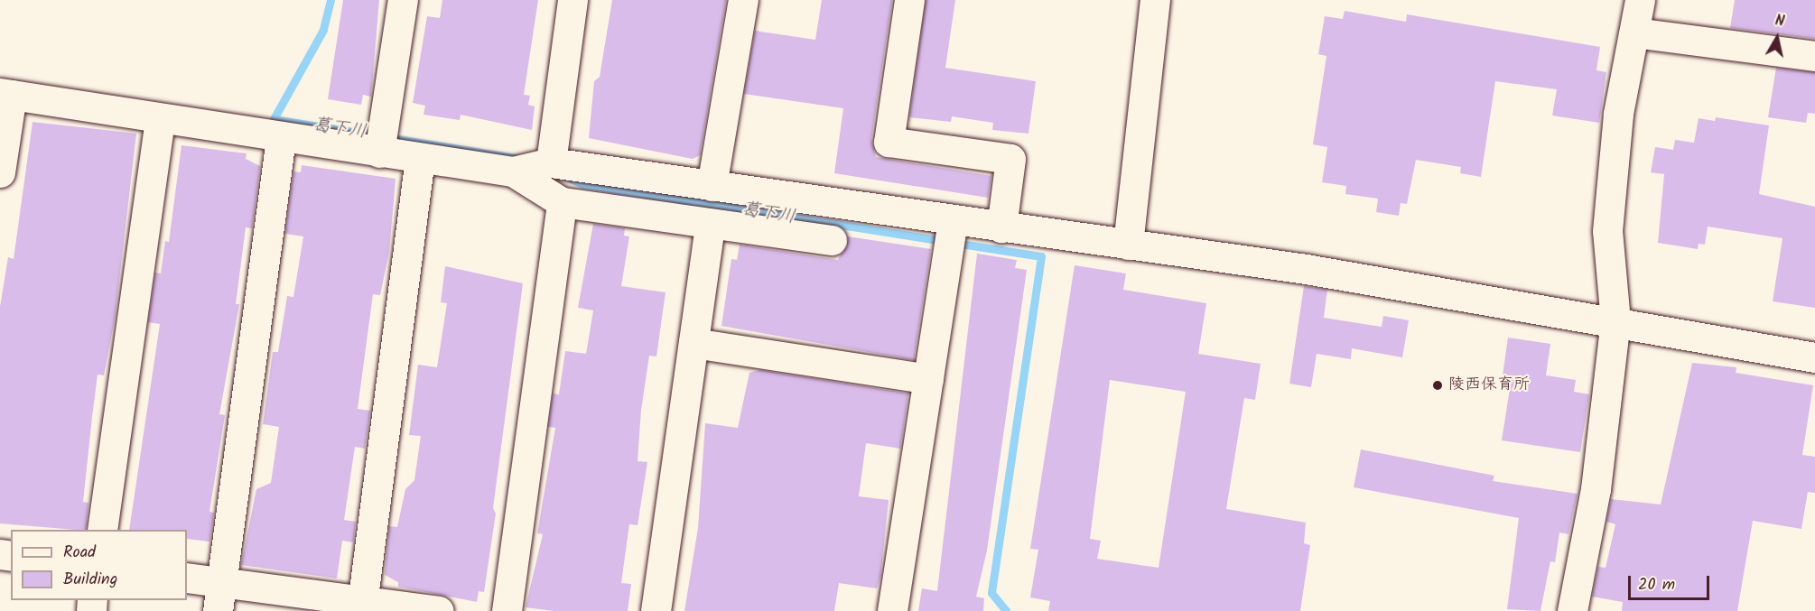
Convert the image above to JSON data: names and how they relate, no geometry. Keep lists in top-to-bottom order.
{
  "water": ["葛下川"],
  "places": ["陵西保育所"],
  "legend": ["Road", "Building"],
  "scale_bar": "20 m",
  "north": "top"
}
